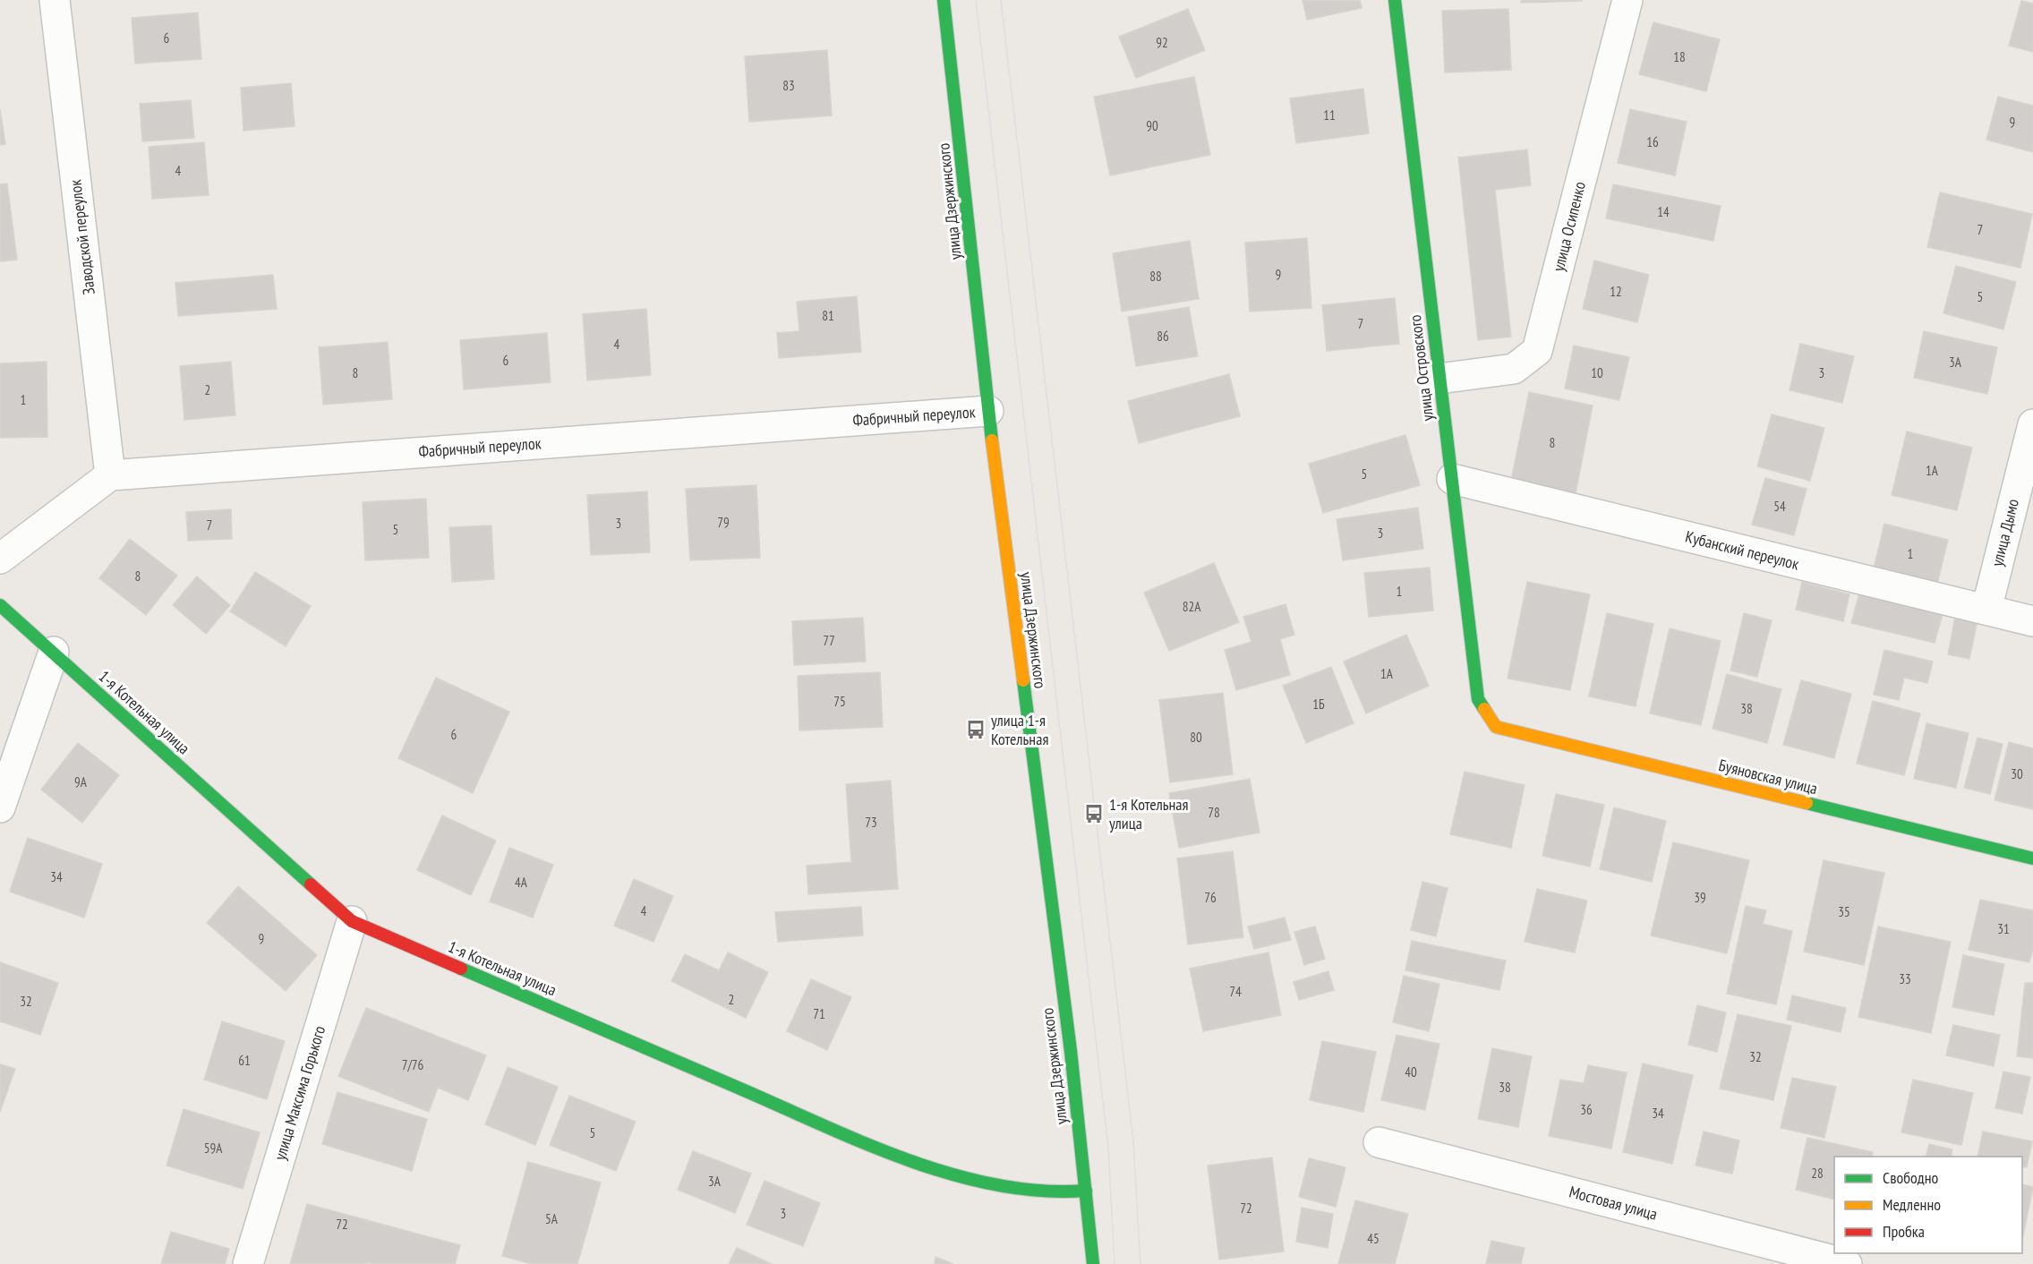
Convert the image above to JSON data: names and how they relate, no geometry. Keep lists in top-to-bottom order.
{
  "streets": {
    "street": [
      "улица Дзержинского",
      "улица Осипенко",
      "Заводской переулок",
      "улица Островского",
      "Фабричный переулок",
      "улица Дымо",
      "Кубанский переулок",
      "1-я Котельная улица",
      "Буяновская улица",
      "улица Максима Горького",
      "Мостовая улица"
    ]
  },
  "crossings": [
    ["улица Дзержинского", "Фабричный переулок"],
    ["улица Дзержинского", "1-я Котельная улица"],
    ["улица Осипенко", "улица Островского"],
    ["Заводской переулок", "Фабричный переулок"],
    ["улица Островского", "Кубанский переулок"],
    ["улица Островского", "Буяновская улица"],
    ["улица Дымо", "Кубанский переулок"],
    ["1-я Котельная улица", "улица Максима Горького"]
  ],
  "places": {
    "bus stop": ["улица 1-я Котельная", "1-я Котельная улица"]
  },
  "house_numbers": [
    "6",
    "92",
    "18",
    "83",
    "11",
    "9",
    "90",
    "16",
    "4",
    "14",
    "7",
    "9",
    "88",
    "12",
    "5",
    "81",
    "7",
    "86",
    "4",
    "6",
    "3А",
    "8",
    "10",
    "3",
    "2",
    "1",
    "8",
    "1А",
    "5",
    "54",
    "79",
    "3",
    "7",
    "5",
    "3",
    "1",
    "8",
    "1",
    "82А",
    "77",
    "1А",
    "75",
    "1Б",
    "38",
    "6",
    "80",
    "30",
    "9А",
    "78",
    "73",
    "34",
    "4А",
    "76",
    "39",
    "4",
    "35",
    "31",
    "9",
    "33",
    "74",
    "2",
    "32",
    "71",
    "32",
    "61",
    "7/76",
    "40",
    "38",
    "36",
    "34",
    "5",
    "59А",
    "28",
    "3А",
    "72",
    "3",
    "5А",
    "72",
    "45"
  ],
  "legend": ["Свободно", "Медленно", "Пробка"]
}
